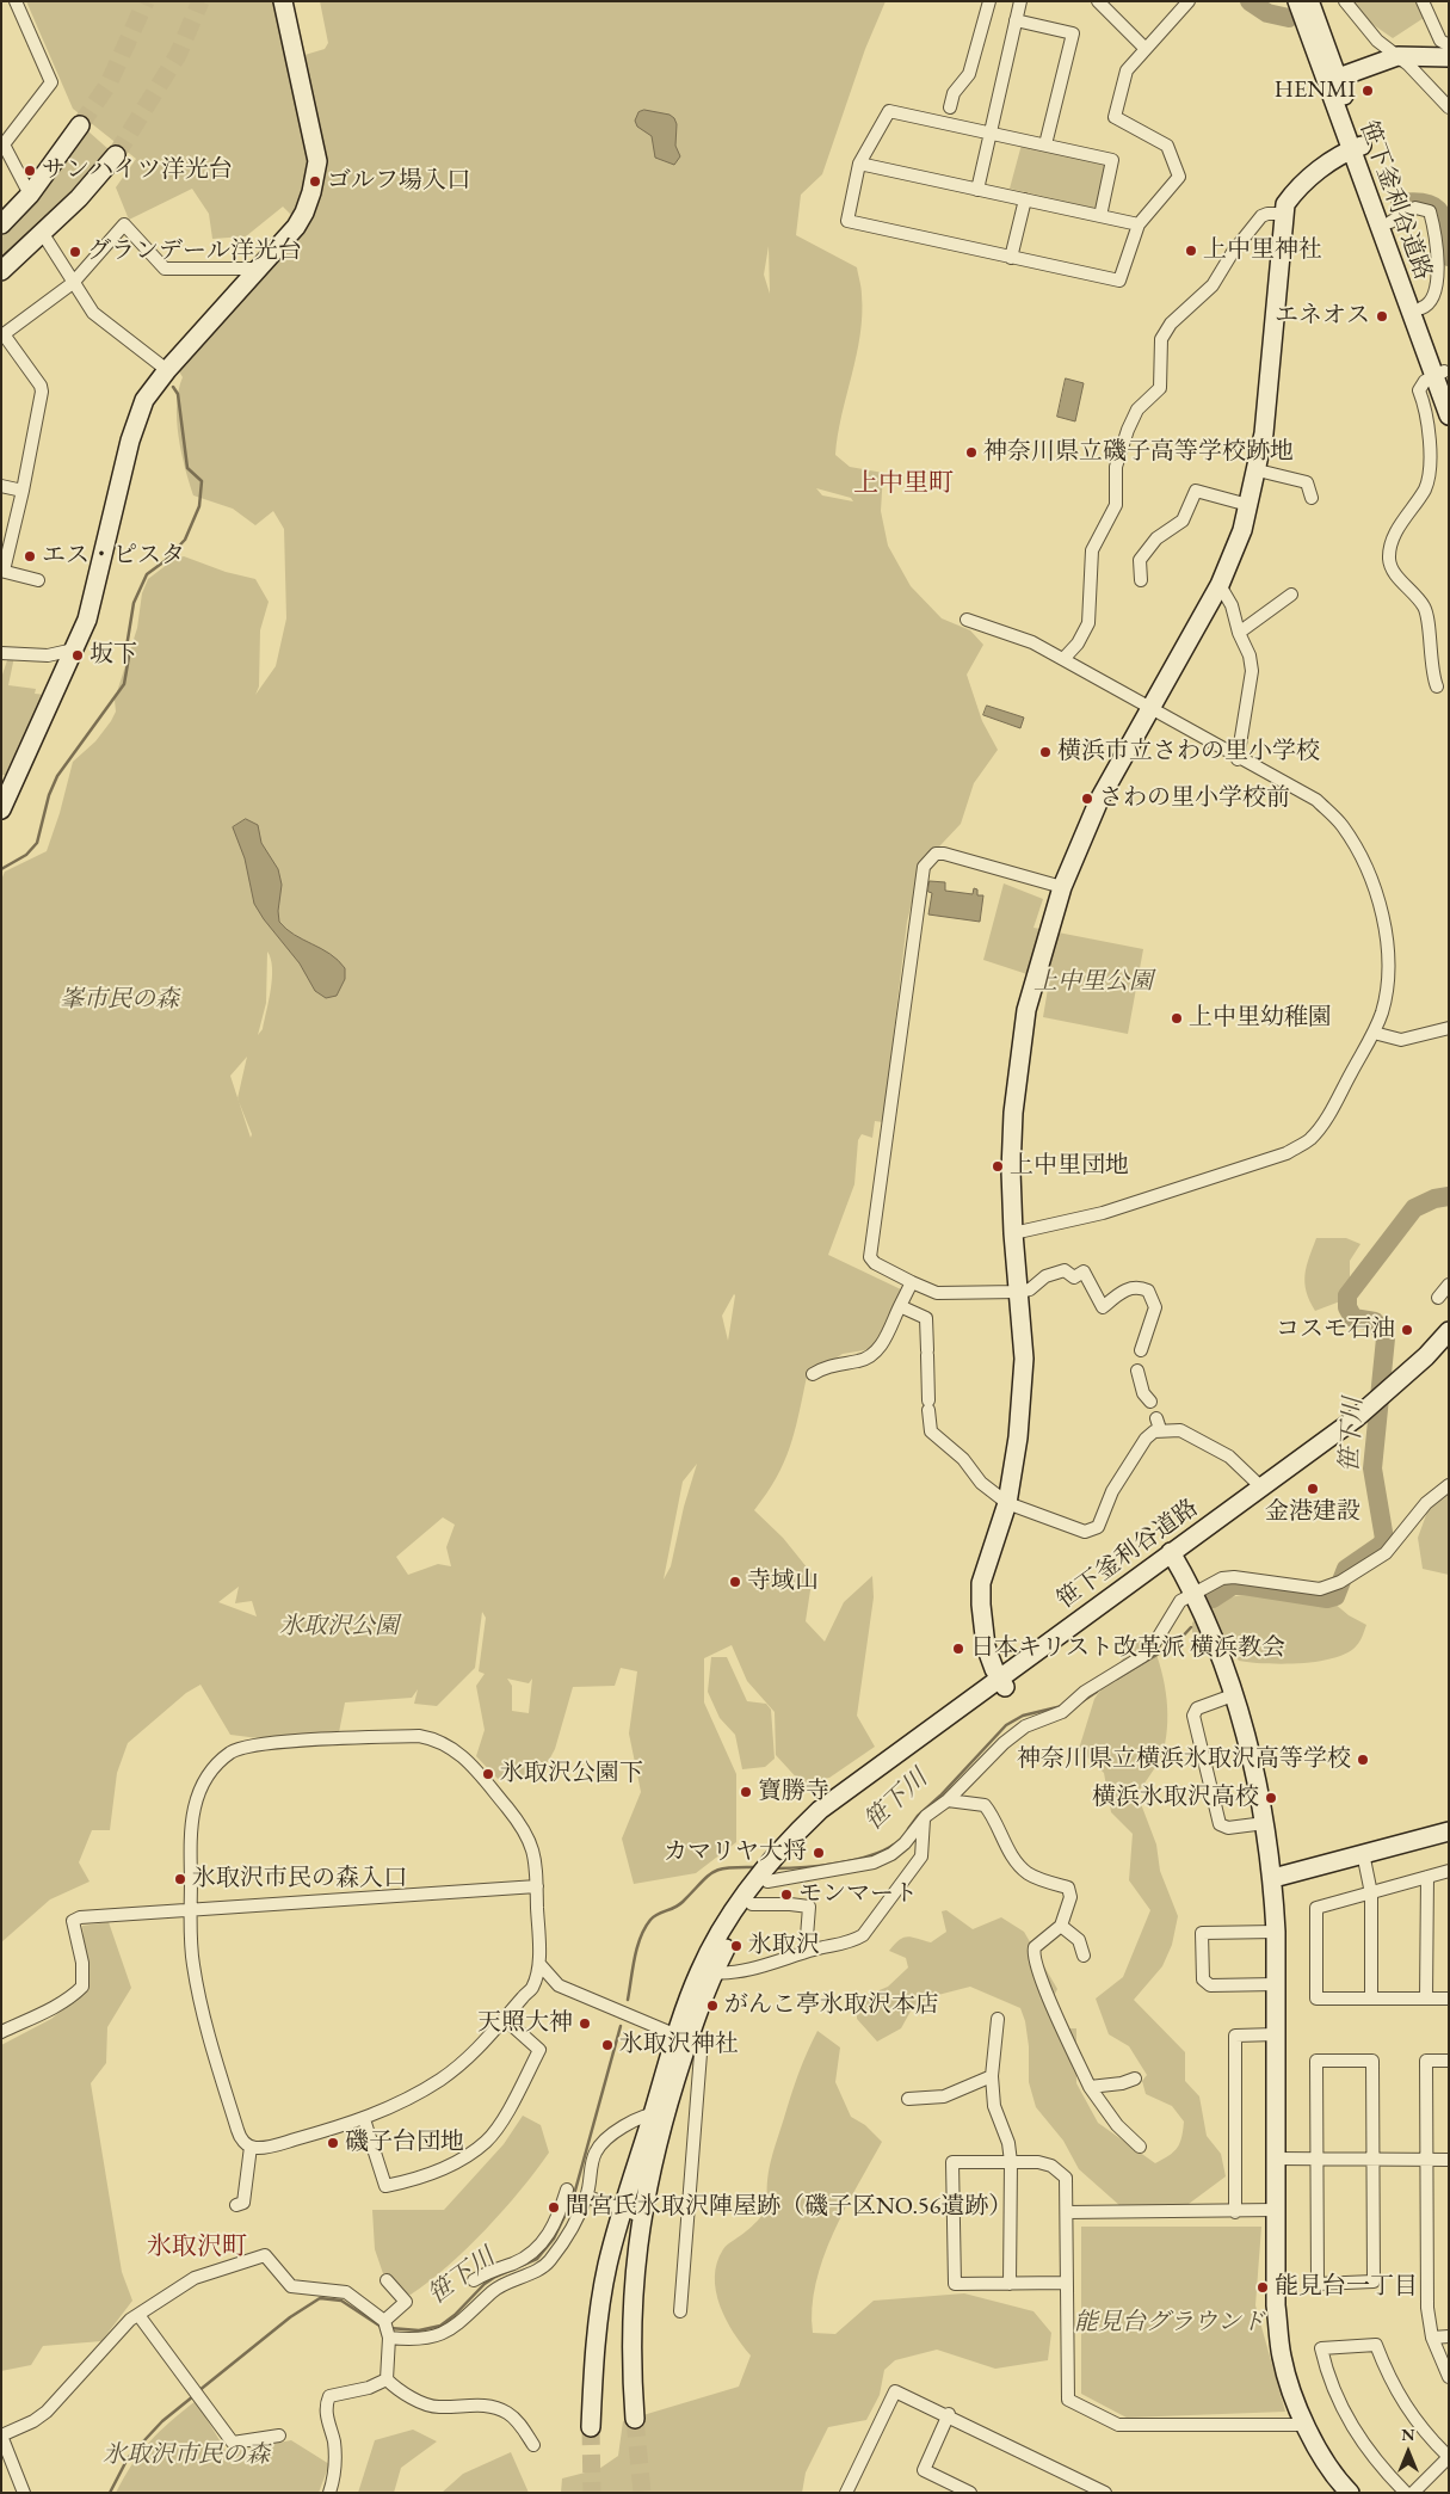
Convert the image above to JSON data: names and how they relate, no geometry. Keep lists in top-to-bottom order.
{
  "streets": {
    "street": ["笹下釜利谷道路"]
  },
  "districts": ["上中里町", "氷取沢町"],
  "water": ["笹下川"],
  "parks": [
    "上中里公園",
    "峯市民の森",
    "氷取沢公園",
    "能見台グラウンド",
    "氷取沢市民の森"
  ],
  "places": [
    "HENMI",
    "サンハイツ洋光台",
    "ゴルフ場入口",
    "上中里神社",
    "グランデール洋光台",
    "エネオス",
    "神奈川県立磯子高等学校跡地",
    "エス・ピスタ",
    "坂下",
    "横浜市立さわの里小学校",
    "さわの里小学校前",
    "上中里幼稚園",
    "上中里団地",
    "コスモ石油",
    "金港建設",
    "寺域山",
    "日本キリスト改革派 横浜教会",
    "神奈川県立横浜氷取沢高等学校",
    "氷取沢公園下",
    "寶勝寺",
    "横浜氷取沢高校",
    "カマリヤ大将",
    "氷取沢市民の森入口",
    "モンマート",
    "氷取沢",
    "がんこ亭氷取沢本店",
    "天照大神",
    "氷取沢神社",
    "磯子台団地",
    "間宮氏氷取沢陣屋跡（磯子区NO.56遺跡）",
    "能見台一丁目"
  ],
  "north": "top"
}
